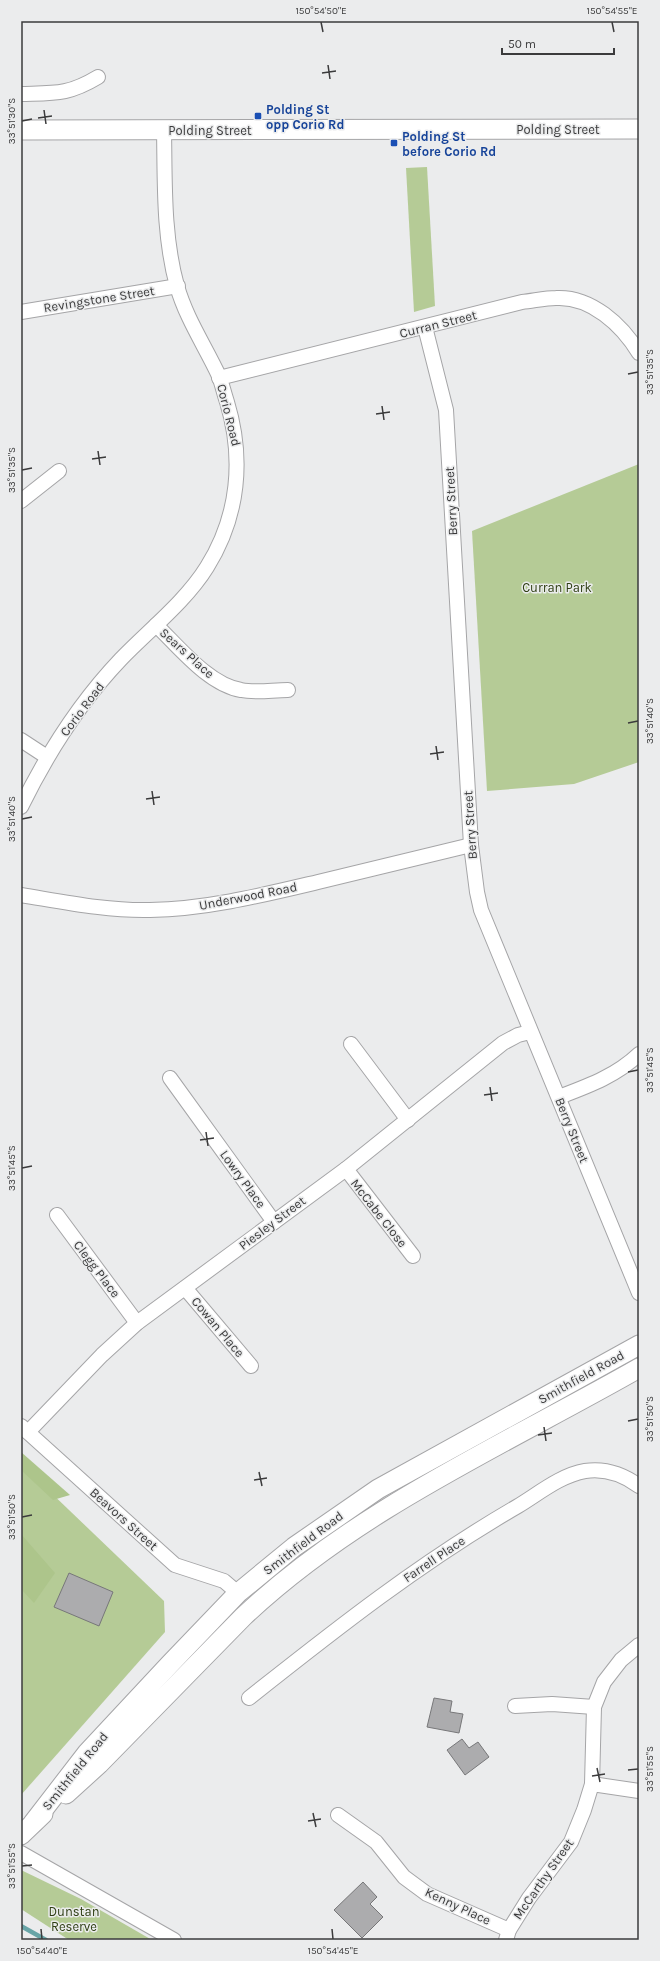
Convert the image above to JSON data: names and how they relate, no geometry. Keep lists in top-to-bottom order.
{
  "streets": {
    "main road": ["Polding Street", "Smithfield Road"],
    "street": [
      "Revingstone Street",
      "Curran Street",
      "Corio Road",
      "Berry Street",
      "Sears Place",
      "Underwood Road",
      "Lowry Place",
      "McCabe Close",
      "Piesley Street",
      "Clegg Place",
      "Cowan Place",
      "Beavors Street",
      "Farrell Place",
      "McCarthy Street",
      "Kenny Place"
    ]
  },
  "crossings": [
    ["Polding Street", "Corio Road"],
    ["Revingstone Street", "Corio Road"],
    ["Curran Street", "Corio Road"],
    ["Curran Street", "Berry Street"],
    ["Corio Road", "Sears Place"],
    ["Berry Street", "Underwood Road"],
    ["Berry Street", "Piesley Street"],
    ["Lowry Place", "Piesley Street"],
    ["McCabe Close", "Piesley Street"],
    ["Piesley Street", "Clegg Place"],
    ["Piesley Street", "Cowan Place"],
    ["Piesley Street", "Beavors Street"],
    ["Smithfield Road", "Beavors Street"],
    ["McCarthy Street", "Kenny Place"]
  ],
  "parks": ["Curran Park", "Dunstan Reserve"],
  "places": {
    "transit": ["Polding St opp Corio Rd", "Polding St before Corio Rd"]
  },
  "scale_bar": "50 m",
  "coordinates": [
    "150°54'50\"E",
    "150°54'55\"E",
    "33°51'30\"S",
    "33°51'35\"S",
    "33°51'40\"S",
    "33°51'45\"S",
    "33°51'50\"S",
    "33°51'55\"S",
    "150°54'40\"E",
    "150°54'45\"E"
  ]
}
